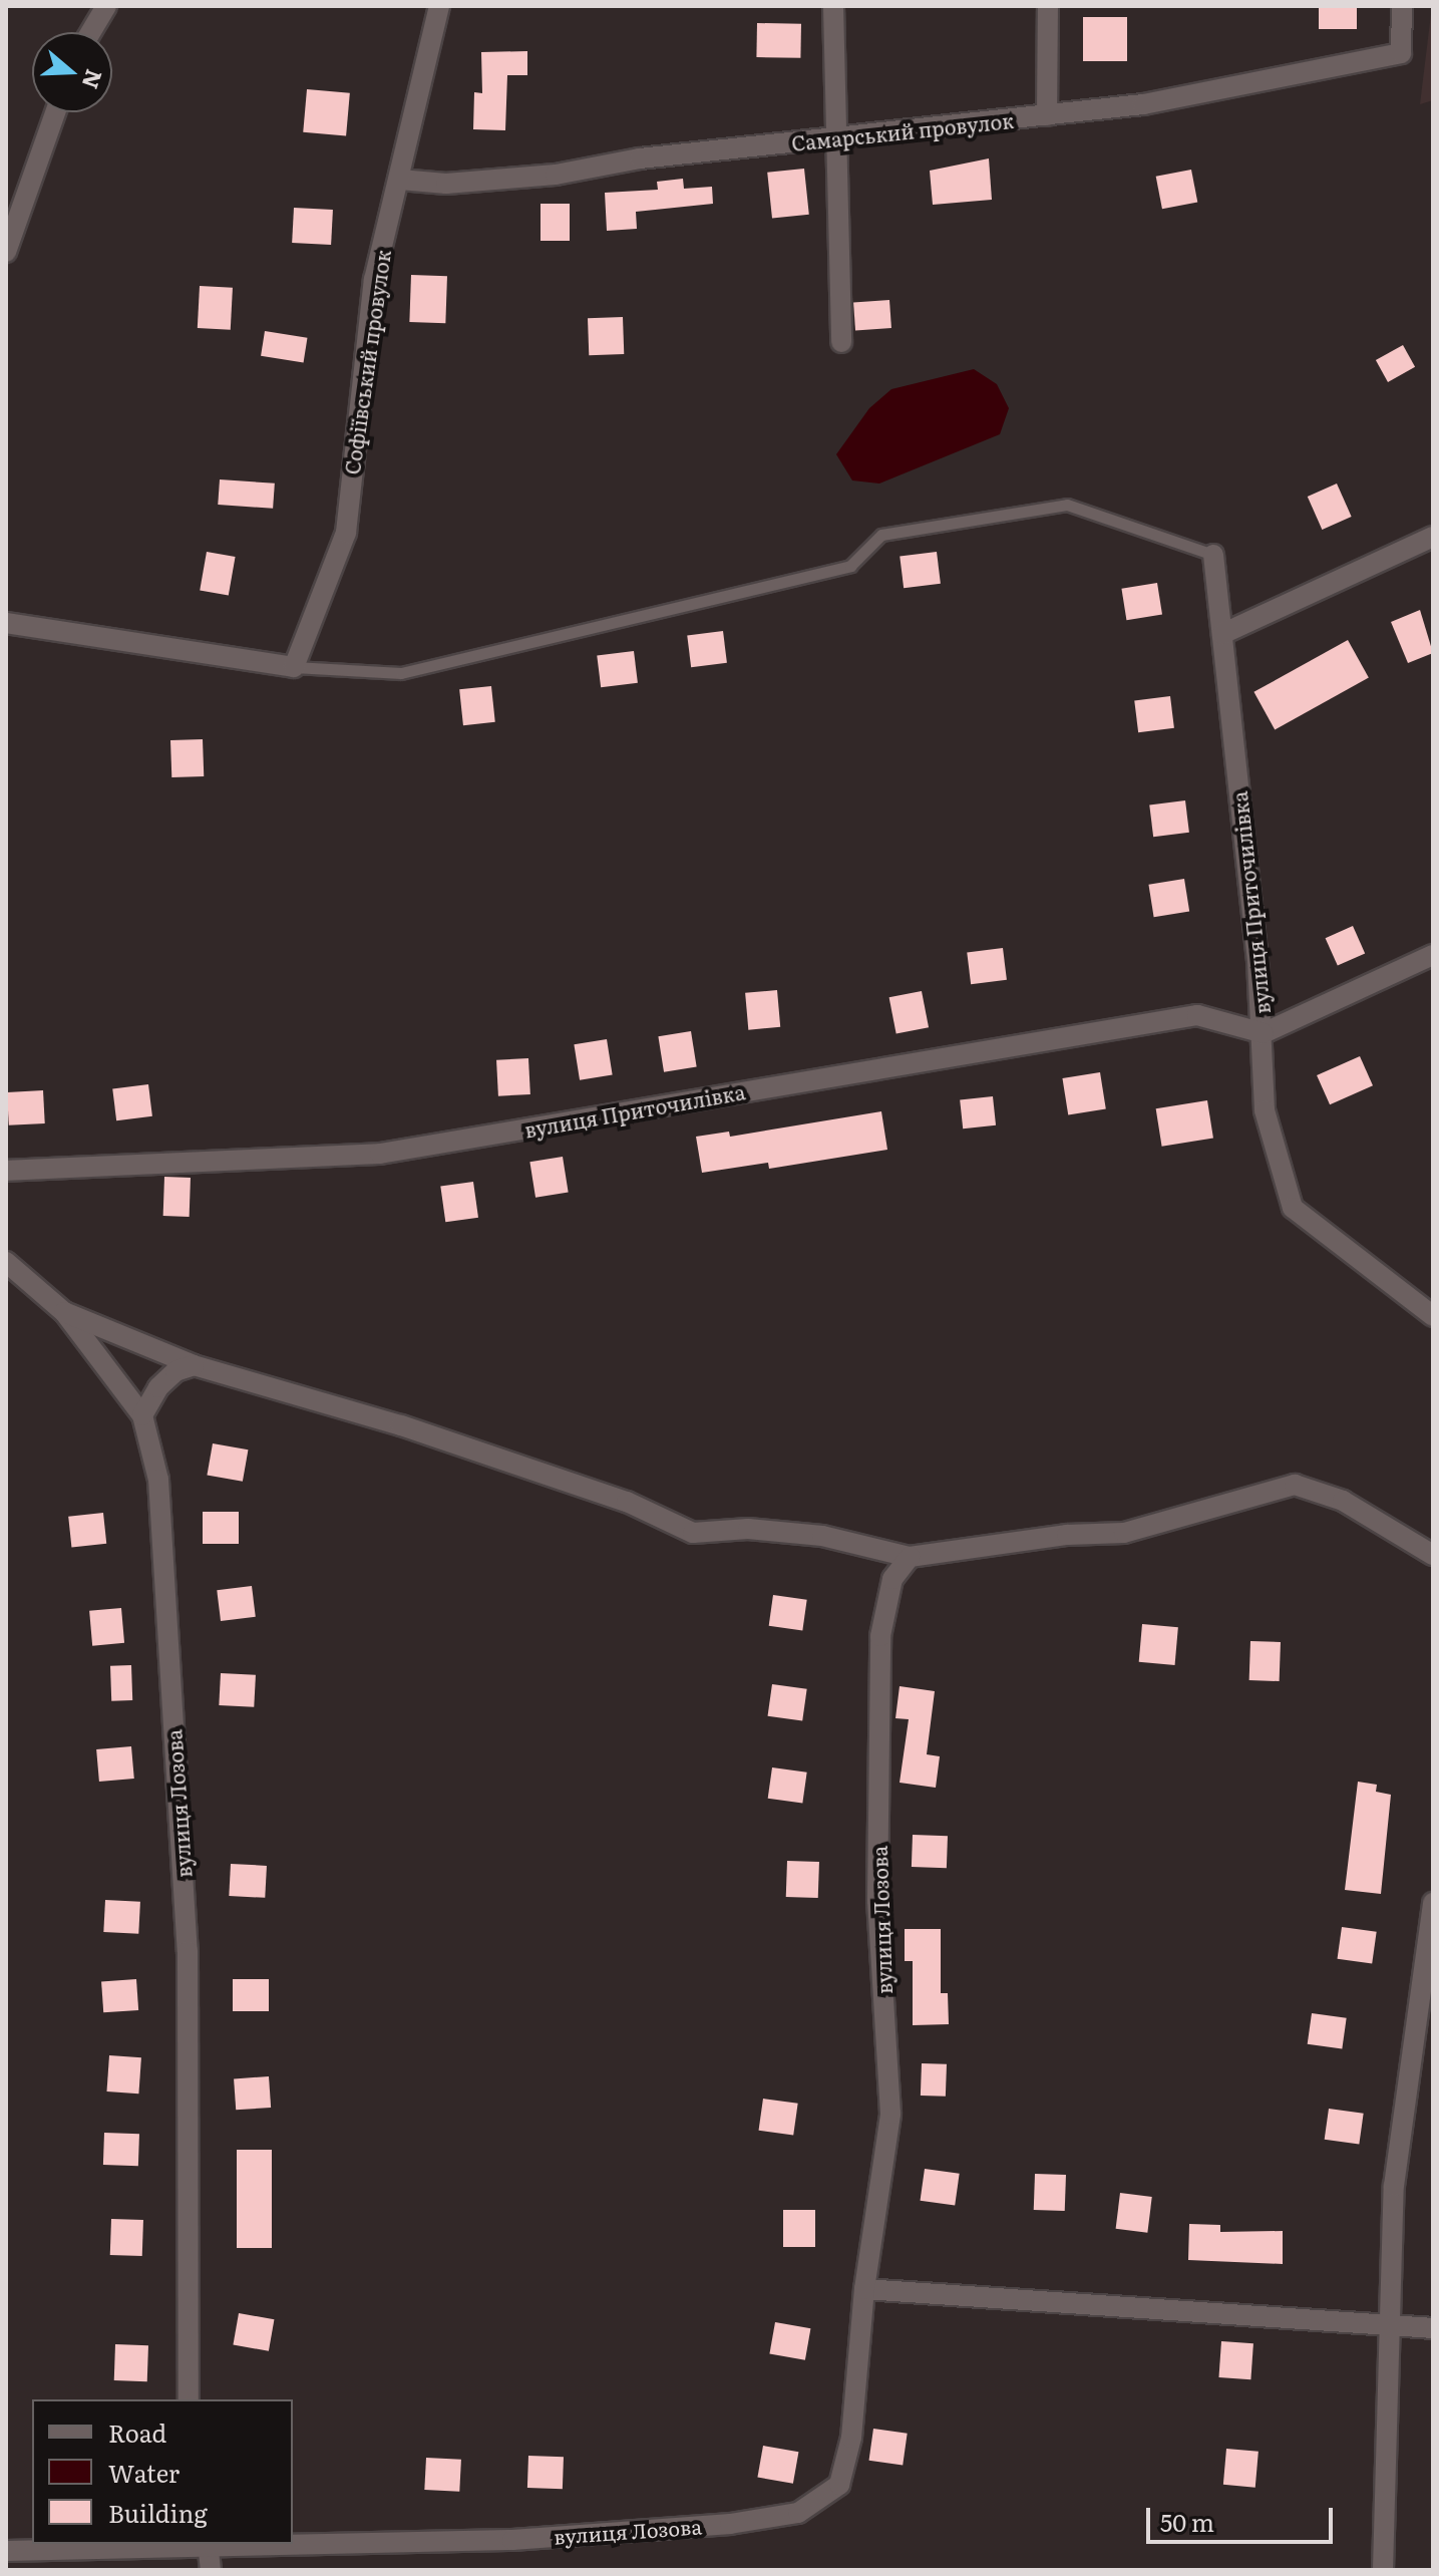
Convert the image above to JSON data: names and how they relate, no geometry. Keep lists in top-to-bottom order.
{
  "streets": {
    "street": [
      "Самарський провулок",
      "Софіївський провулок",
      "вулиця Приточилівка",
      "вулиця Лозова"
    ]
  },
  "crossings": [
    ["Самарський провулок", "Софіївський провулок"],
    ["Софіївський провулок", "вулиця Приточилівка"]
  ],
  "legend": ["Road", "Water", "Building"],
  "scale_bar": "50 m",
  "north": "right"
}
